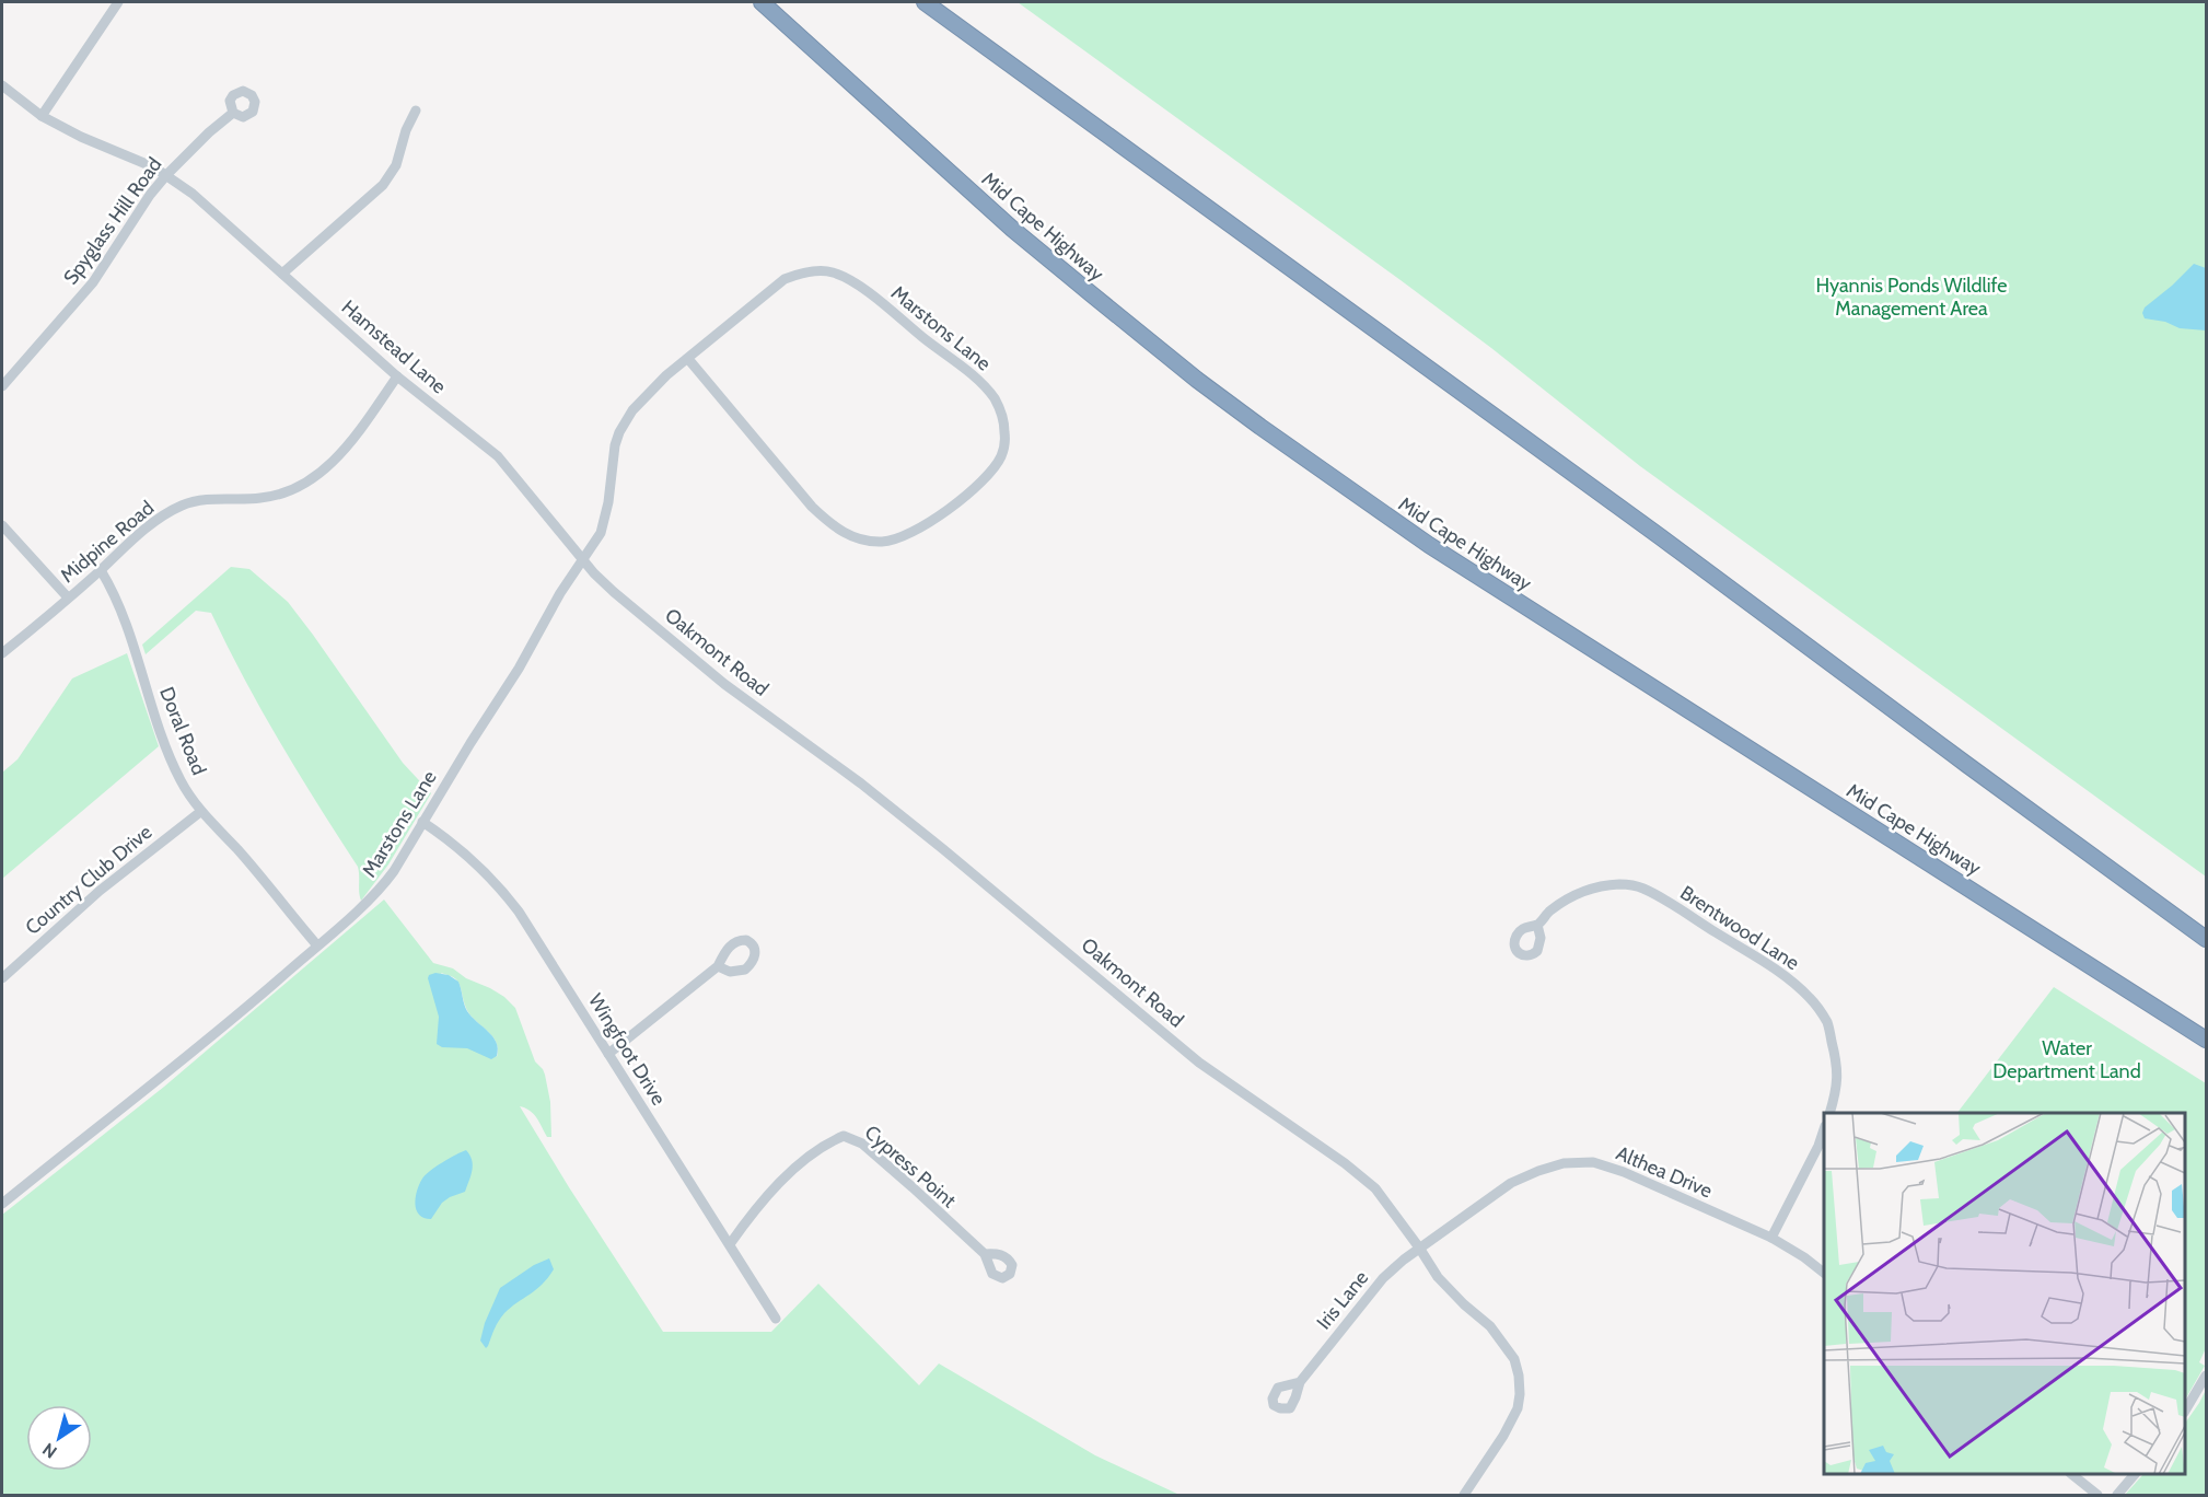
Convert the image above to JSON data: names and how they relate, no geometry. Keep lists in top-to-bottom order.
{
  "streets": {
    "highway": ["Mid Cape Highway"],
    "street": [
      "Spyglass Hill Road",
      "Marstons Lane",
      "Hamstead Lane",
      "Midpine Road",
      "Oakmont Road",
      "Doral Road",
      "Country Club Drive",
      "Brentwood Lane",
      "Wingfoot Drive",
      "Cypress Point",
      "Althea Drive",
      "Iris Lane"
    ]
  },
  "crossings": [
    ["Spyglass Hill Road", "Hamstead Lane"],
    ["Marstons Lane", "Hamstead Lane"],
    ["Marstons Lane", "Oakmont Road"],
    ["Marstons Lane", "Doral Road"],
    ["Marstons Lane", "Wingfoot Drive"],
    ["Hamstead Lane", "Midpine Road"],
    ["Hamstead Lane", "Oakmont Road"],
    ["Midpine Road", "Doral Road"],
    ["Oakmont Road", "Althea Drive"],
    ["Oakmont Road", "Iris Lane"],
    ["Doral Road", "Country Club Drive"],
    ["Wingfoot Drive", "Cypress Point"],
    ["Althea Drive", "Iris Lane"]
  ],
  "parks": ["Hyannis Ponds Wildlife Management Area", "Water Department Land"],
  "north": "bottom left"
}
